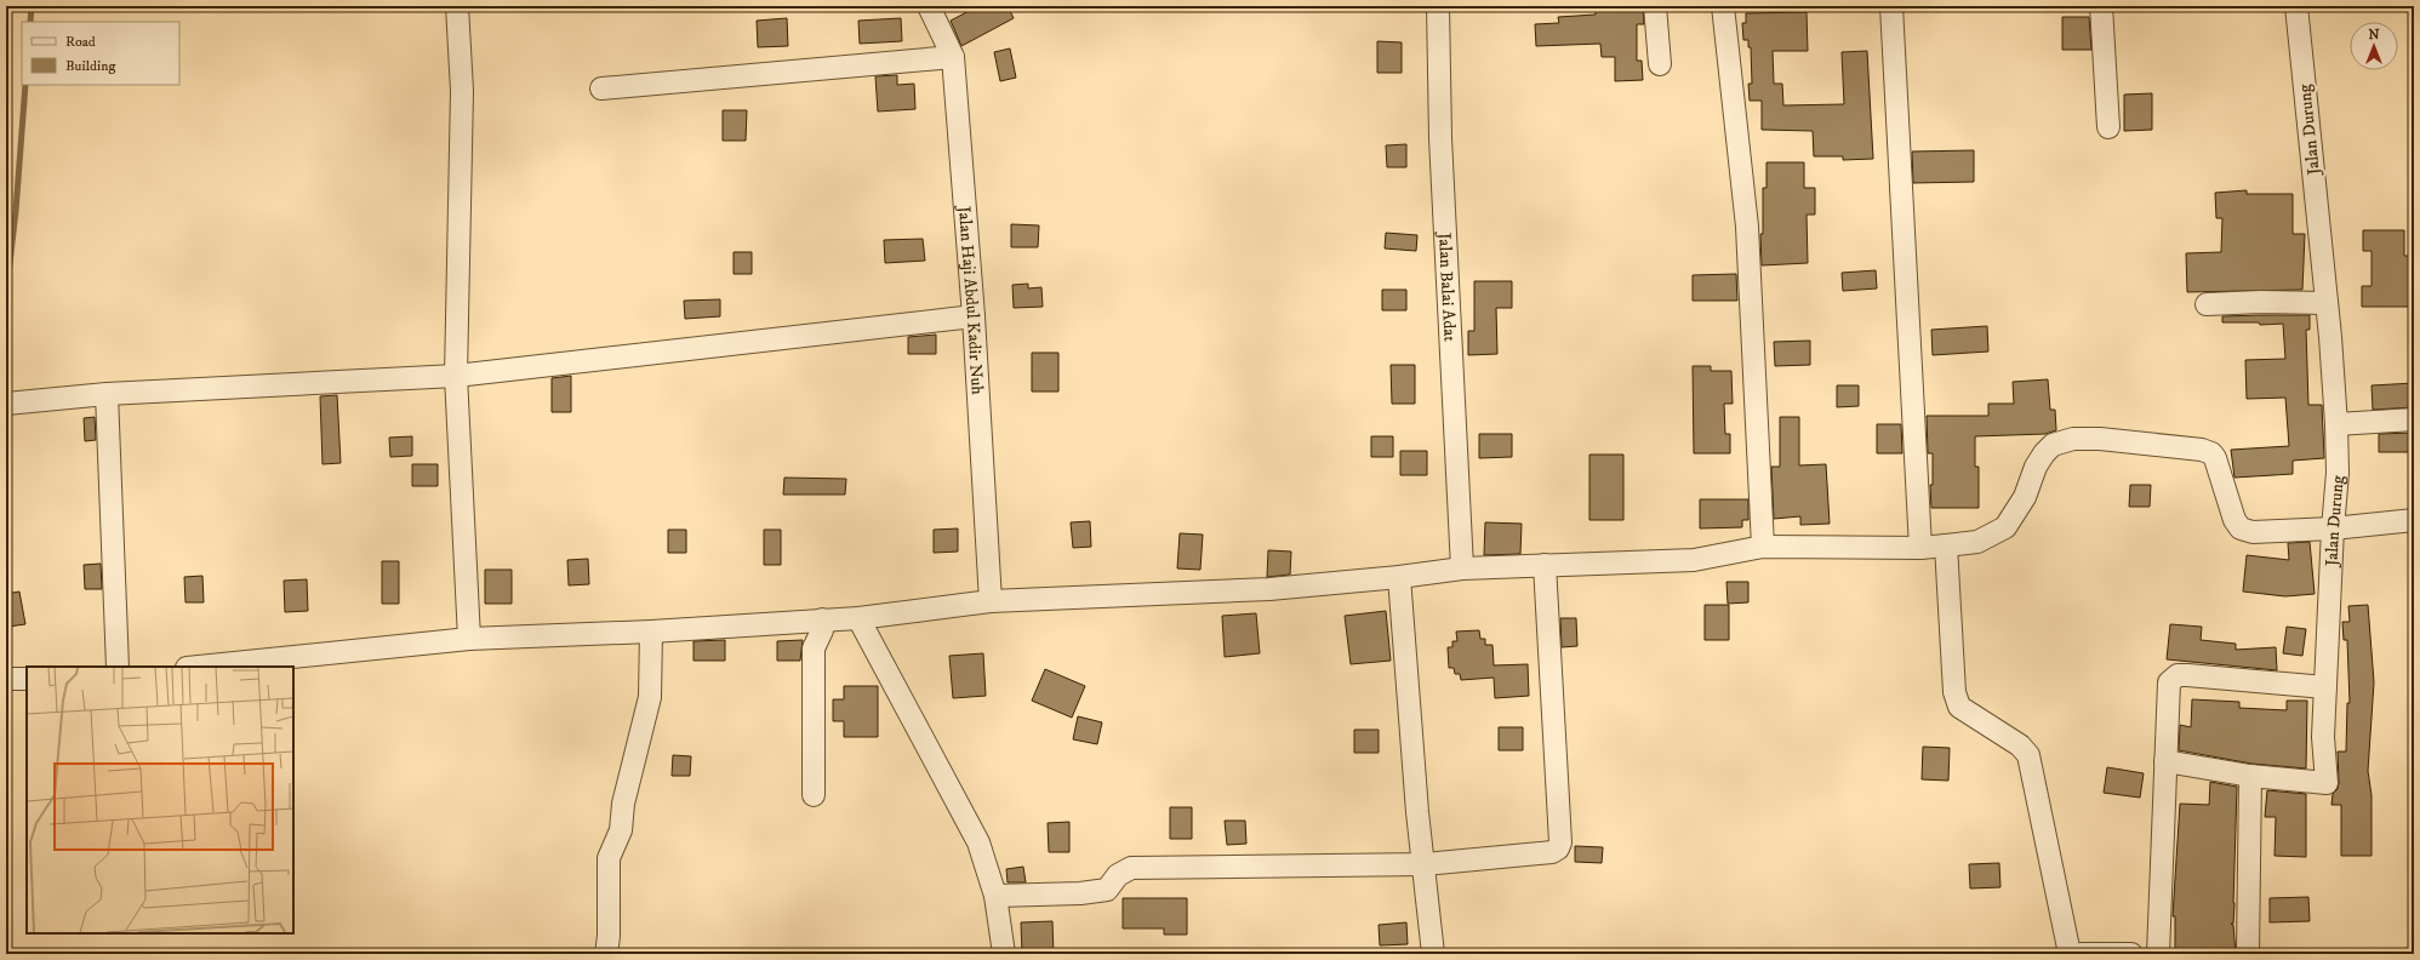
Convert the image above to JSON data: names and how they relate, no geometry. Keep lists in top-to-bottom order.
{
  "streets": {
    "street": ["Jalan Durung", "Jalan Balai Adat", "Jalan Haji Abdul Kadir Nuh"]
  },
  "legend": ["Road", "Building"],
  "north": "top"
}
